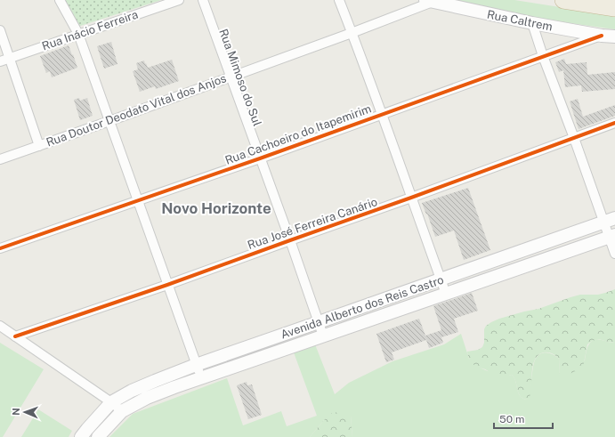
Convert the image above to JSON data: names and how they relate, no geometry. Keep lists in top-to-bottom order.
{
  "streets": {
    "main road": ["Rua Caltrem", "Avenida Alberto dos Reis Castro"],
    "street": [
      "Rua Inácio Ferreira",
      "Rua Mimoso do Sul",
      "Rua Doutor Deodato Vital dos Anjos",
      "Rua Cachoeiro do Itapemirim",
      "Rua José Ferreira Canário"
    ]
  },
  "crossings": [
    ["Rua Caltrem", "Rua Doutor Deodato Vital dos Anjos"],
    ["Rua Caltrem", "Rua Cachoeiro do Itapemirim"],
    ["Rua Mimoso do Sul", "Rua Doutor Deodato Vital dos Anjos"],
    ["Rua Mimoso do Sul", "Rua Cachoeiro do Itapemirim"],
    ["Rua Mimoso do Sul", "Rua José Ferreira Canário"],
    ["Rua Mimoso do Sul", "Avenida Alberto dos Reis Castro"]
  ],
  "districts": ["Novo Horizonte"],
  "scale_bar": "50 m",
  "north": "left"
}
